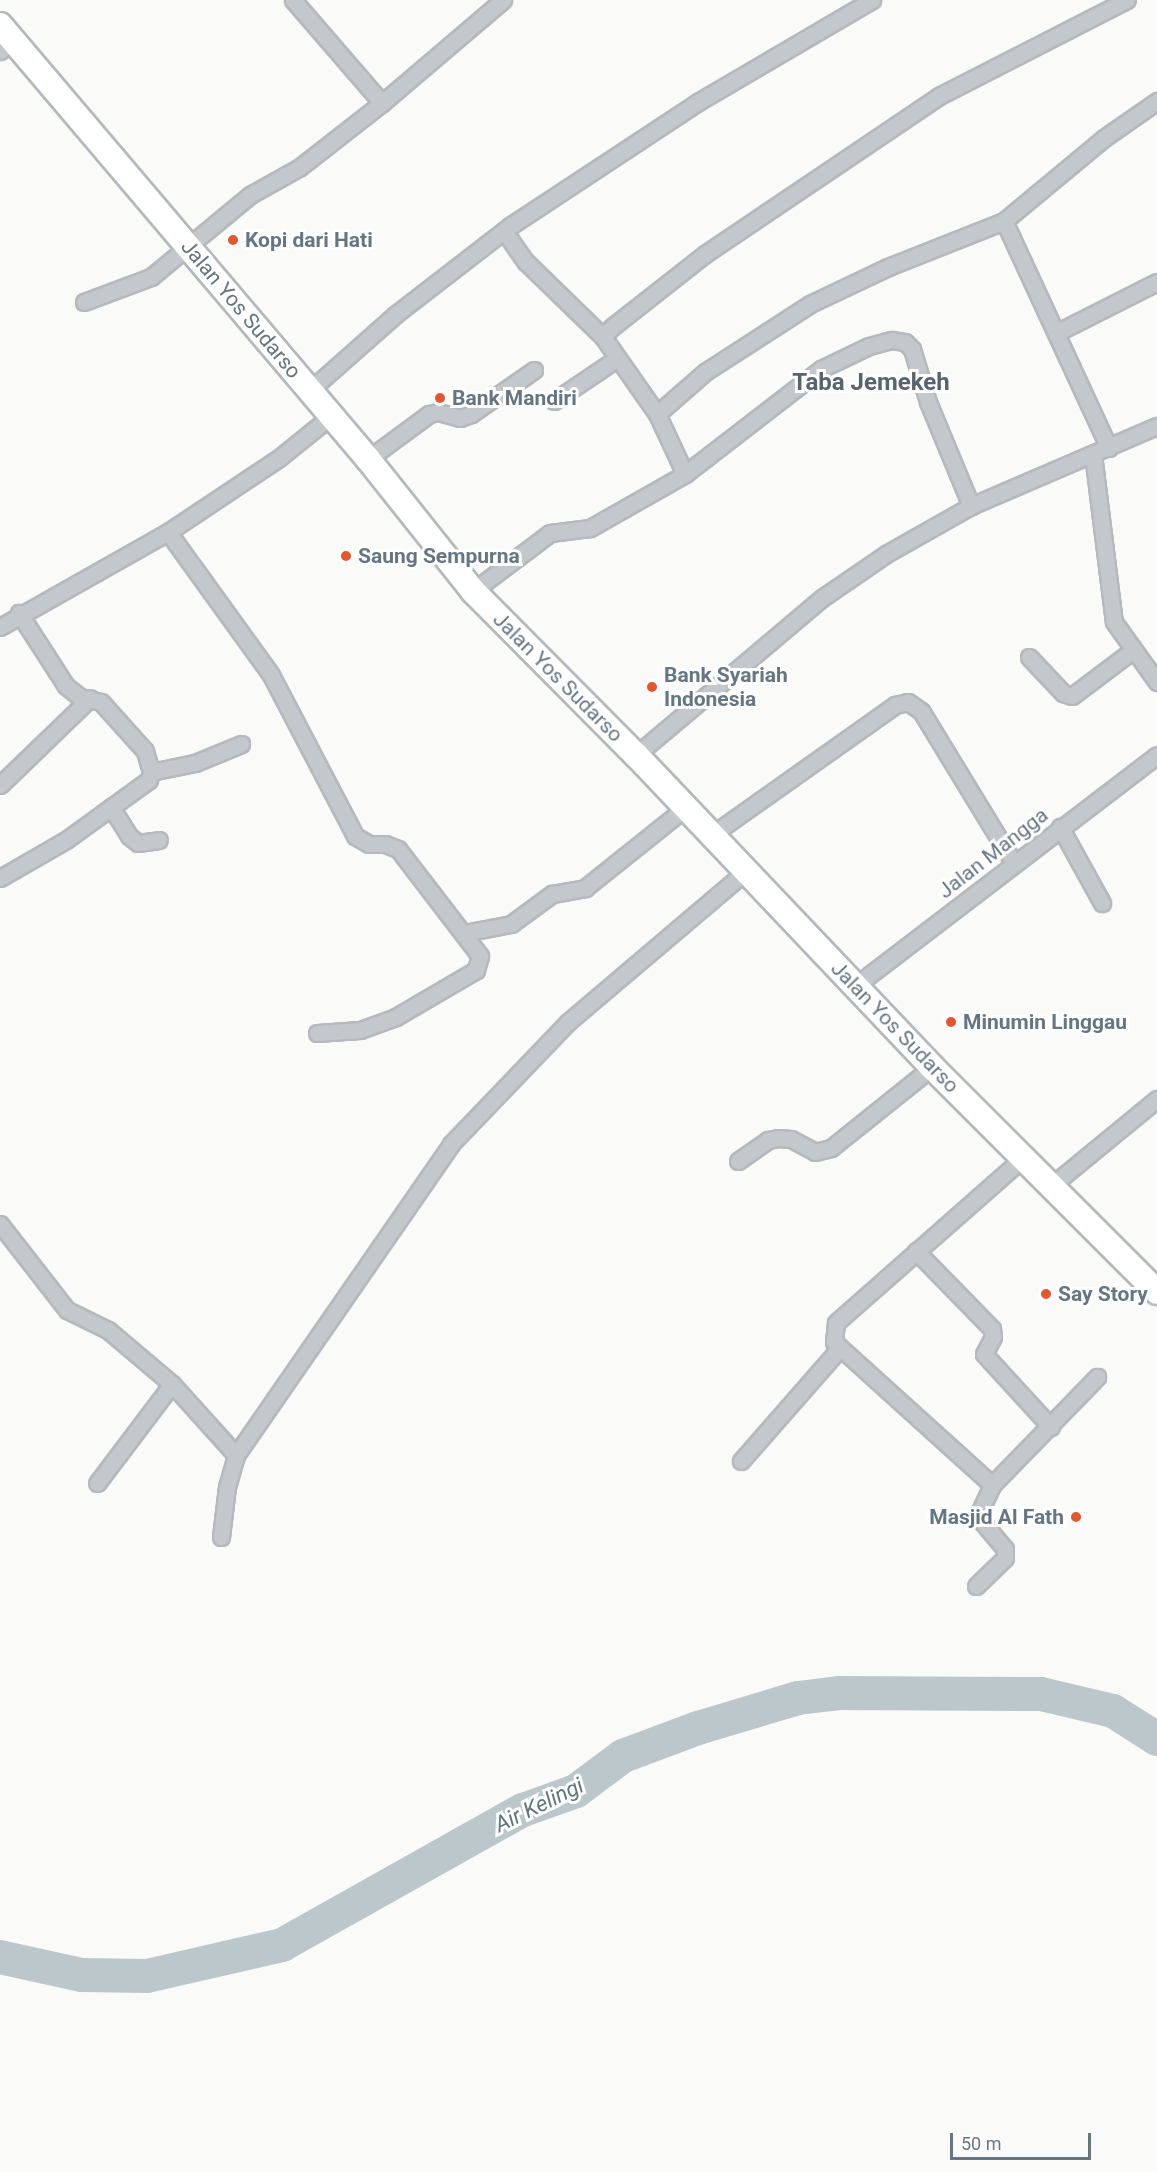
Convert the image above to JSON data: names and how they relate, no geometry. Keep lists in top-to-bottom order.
{
  "streets": {
    "highway": ["Jalan Yos Sudarso"],
    "street": ["Jalan Mangga"]
  },
  "crossings": [
    ["Jalan Yos Sudarso", "Jalan Mangga"]
  ],
  "districts": ["Taba Jemekeh"],
  "water": ["Air Kelingi"],
  "places": [
    "Kopi dari Hati",
    "Bank Mandiri",
    "Saung Sempurna",
    "Bank Syariah Indonesia",
    "Minumin Linggau",
    "Say Story",
    "Masjid Al Fath"
  ],
  "scale_bar": "50 m"
}
